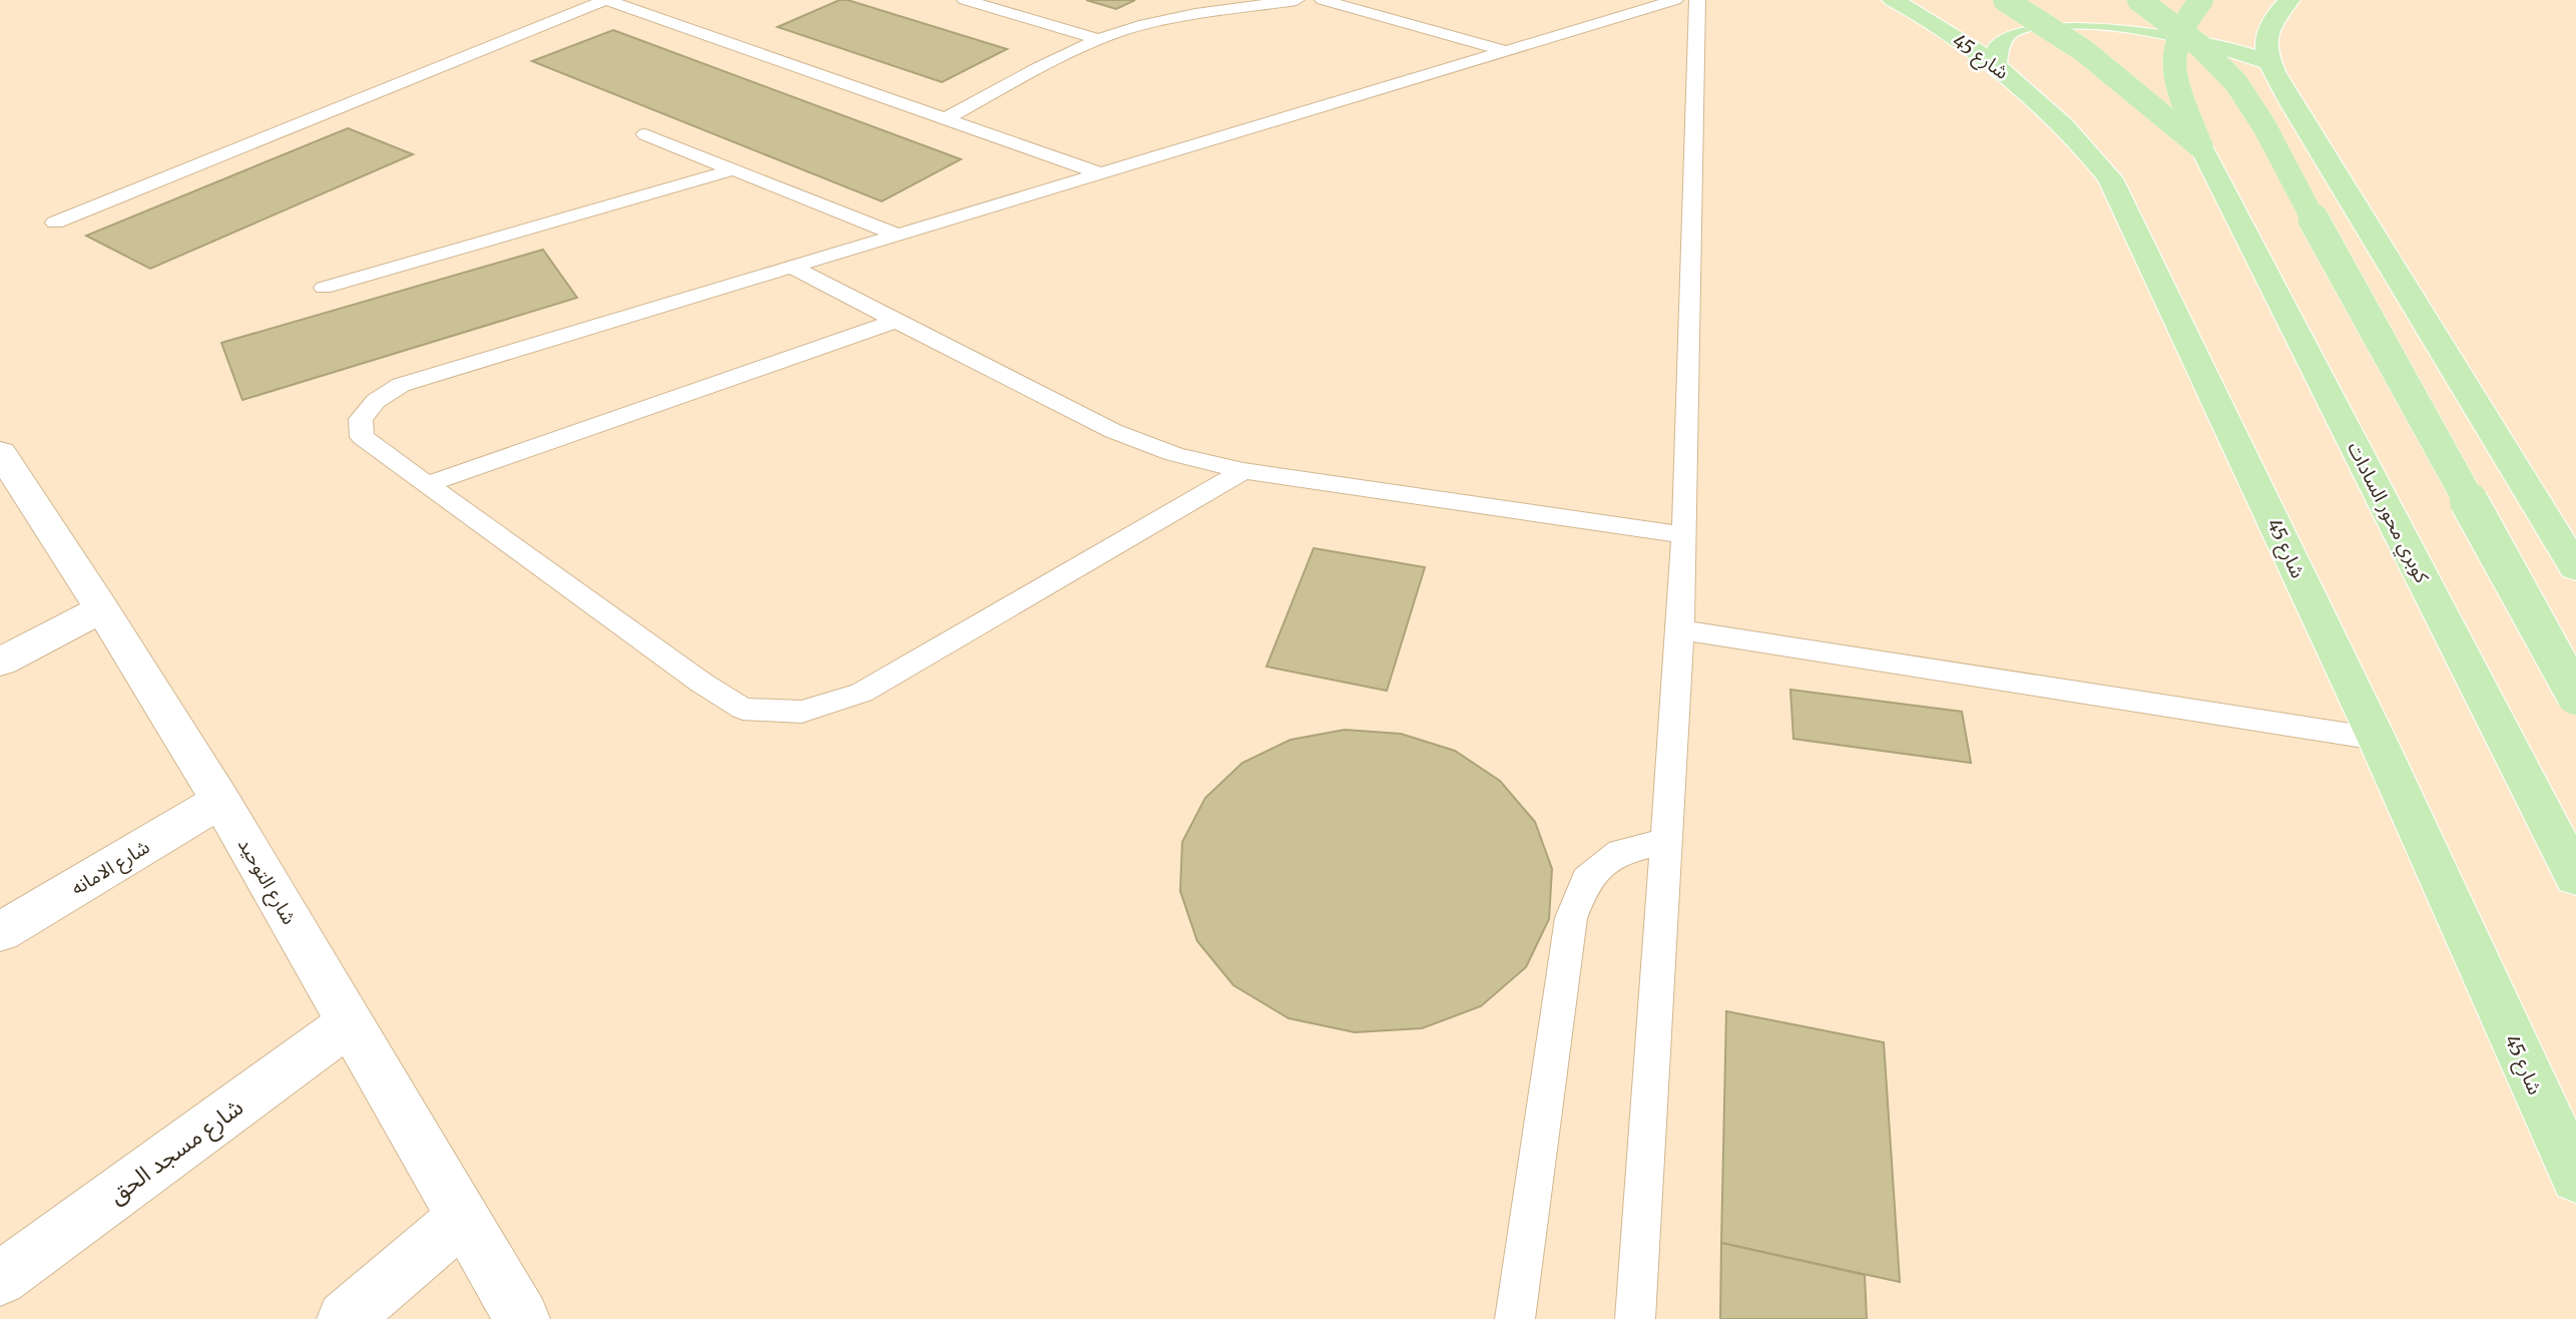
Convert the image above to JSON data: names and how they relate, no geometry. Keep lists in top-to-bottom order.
{
  "streets": {
    "main road": ["شارع 45", "كوبري محور السادات"],
    "street": ["شارع الامانه", "شارع التوحيد", "شارع مسجد الحق"]
  },
  "crossings": [
    ["شارع الامانه", "شارع التوحيد"],
    ["شارع التوحيد", "شارع مسجد الحق"]
  ]
}
